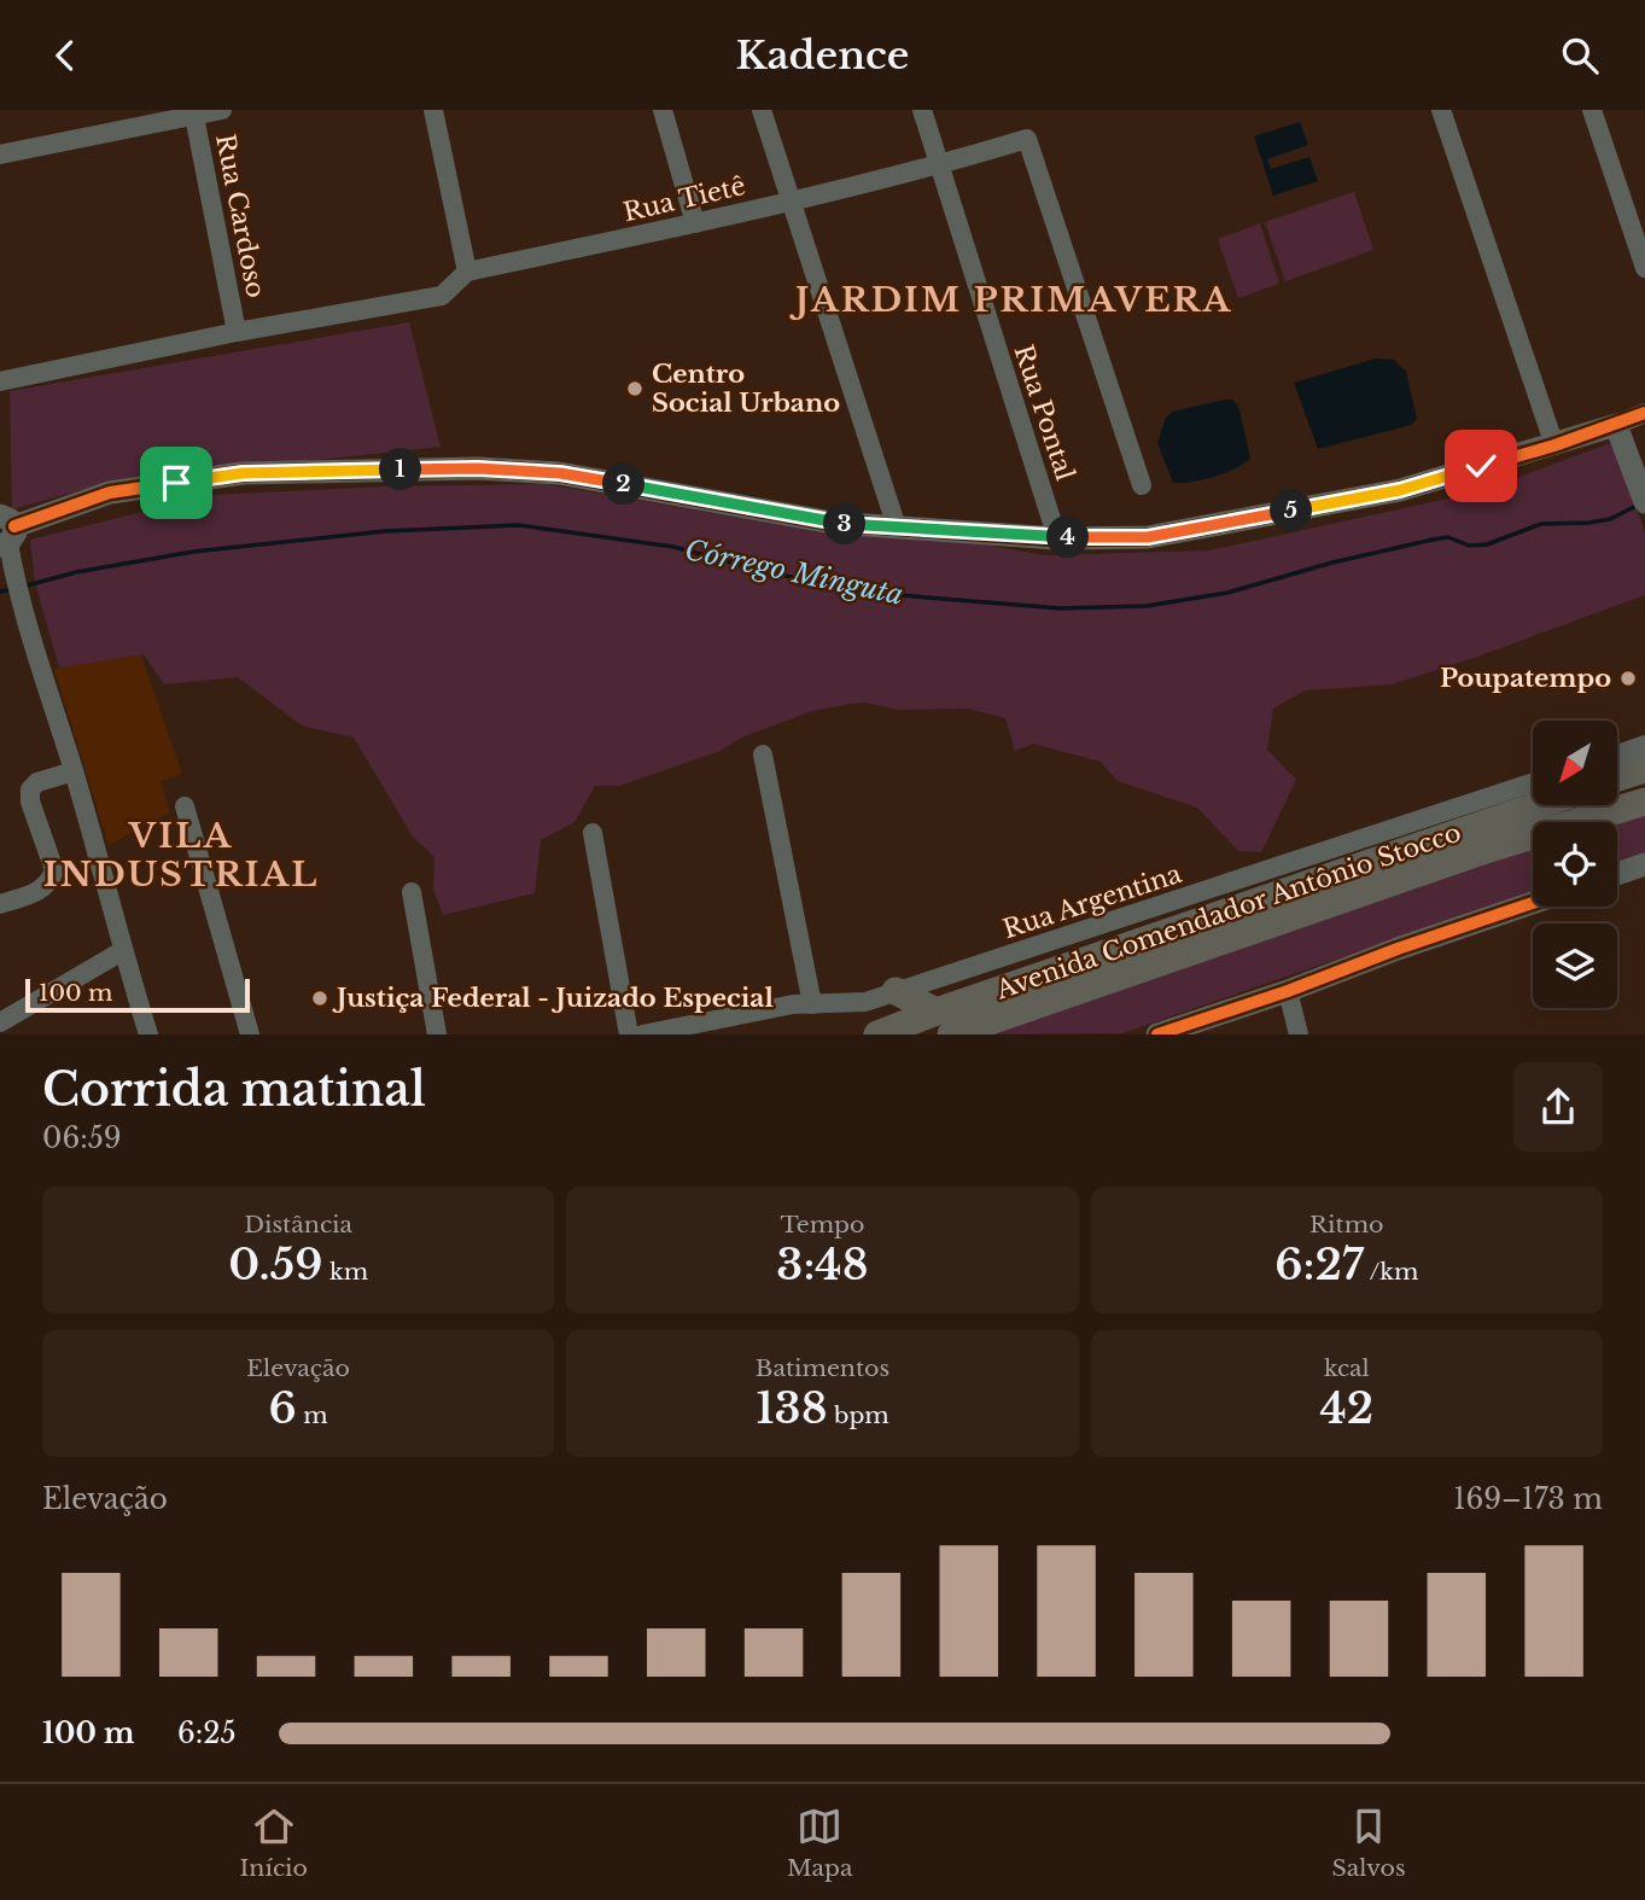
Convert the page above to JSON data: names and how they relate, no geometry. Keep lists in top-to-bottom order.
{
  "streets": {
    "main road": ["Avenida Comendador Antônio Stocco"],
    "street": [
      "Rua Tietê",
      "Rua Cardoso",
      "Rua Pontal",
      "Rua Argentina"
    ]
  },
  "crossings": [
    ["Rua Tietê", "Rua Cardoso"],
    ["Rua Tietê", "Rua Pontal"]
  ],
  "districts": ["JARDIM PRIMAVERA", "VILA INDUSTRIAL"],
  "water": ["Córrego Minguta"],
  "places": ["Centro Social Urbano", "Poupatempo", "Justiça Federal - Juizado Especial"],
  "scale_bar": "100 m",
  "north": "bottom left",
  "page": {
    "header": "Kadence",
    "pins": [
      "1",
      "2",
      "5",
      "3",
      "4"
    ],
    "scale": "100 m",
    "heading": ["Corrida matinal", "06:59"],
    "stats": [
      ["Distância", "0.59 km"],
      ["Tempo", "3:48"],
      ["Ritmo", "6:27 /km"],
      ["Elevação", "6 m"],
      ["Batimentos", "138 bpm"],
      ["kcal", "42"]
    ],
    "chart": ["Elevação", "169–173 m"],
    "list": [
      {
        "name": "100 m",
        "note": "6:25"
      }
    ],
    "tabs": ["Início", "Mapa", "Salvos"]
  }
}
